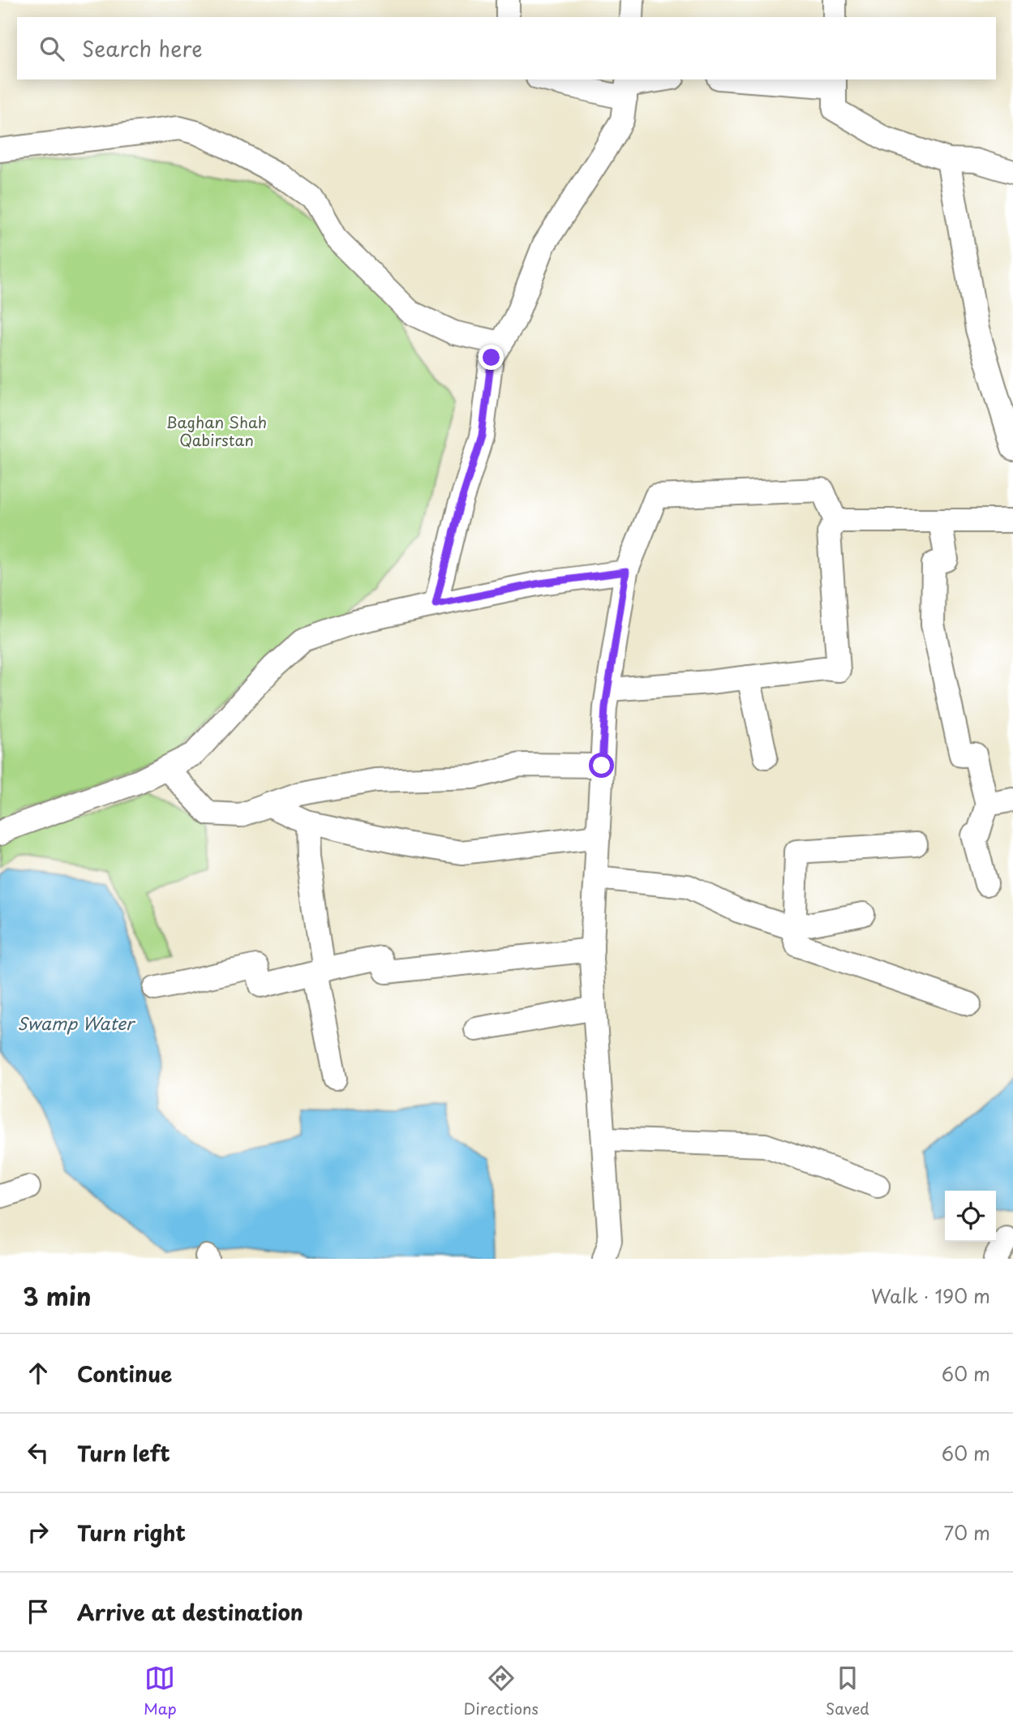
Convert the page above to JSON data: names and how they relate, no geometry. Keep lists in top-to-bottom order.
{
  "water": ["Swamp Water"],
  "parks": ["Baghan Shah Qabirstan"],
  "page": {
    "search": "Search here",
    "heading": ["3 min", "Walk · 190 m"],
    "list": [
      ["Continue", "60 m"],
      ["Turn left", "60 m"],
      ["Turn right", "70 m"],
      "Arrive at destination"
    ],
    "nav": ["Map", "Directions", "Saved"]
  }
}
